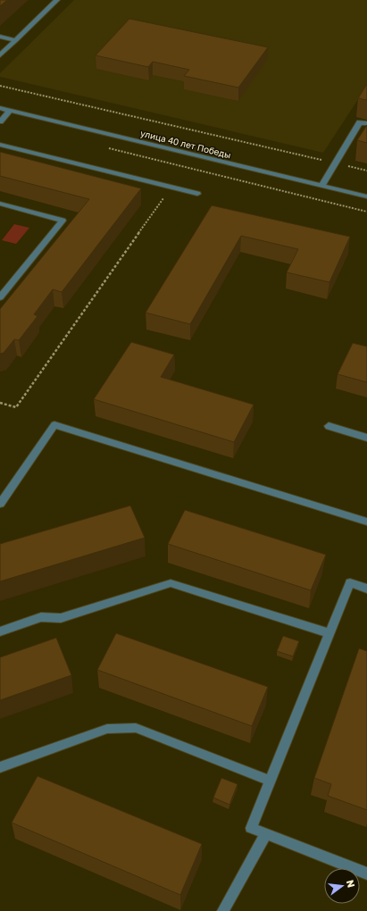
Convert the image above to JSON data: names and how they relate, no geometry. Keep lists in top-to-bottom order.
{
  "streets": {
    "street": ["улица 40 лет Победы"]
  },
  "north": "right"
}
